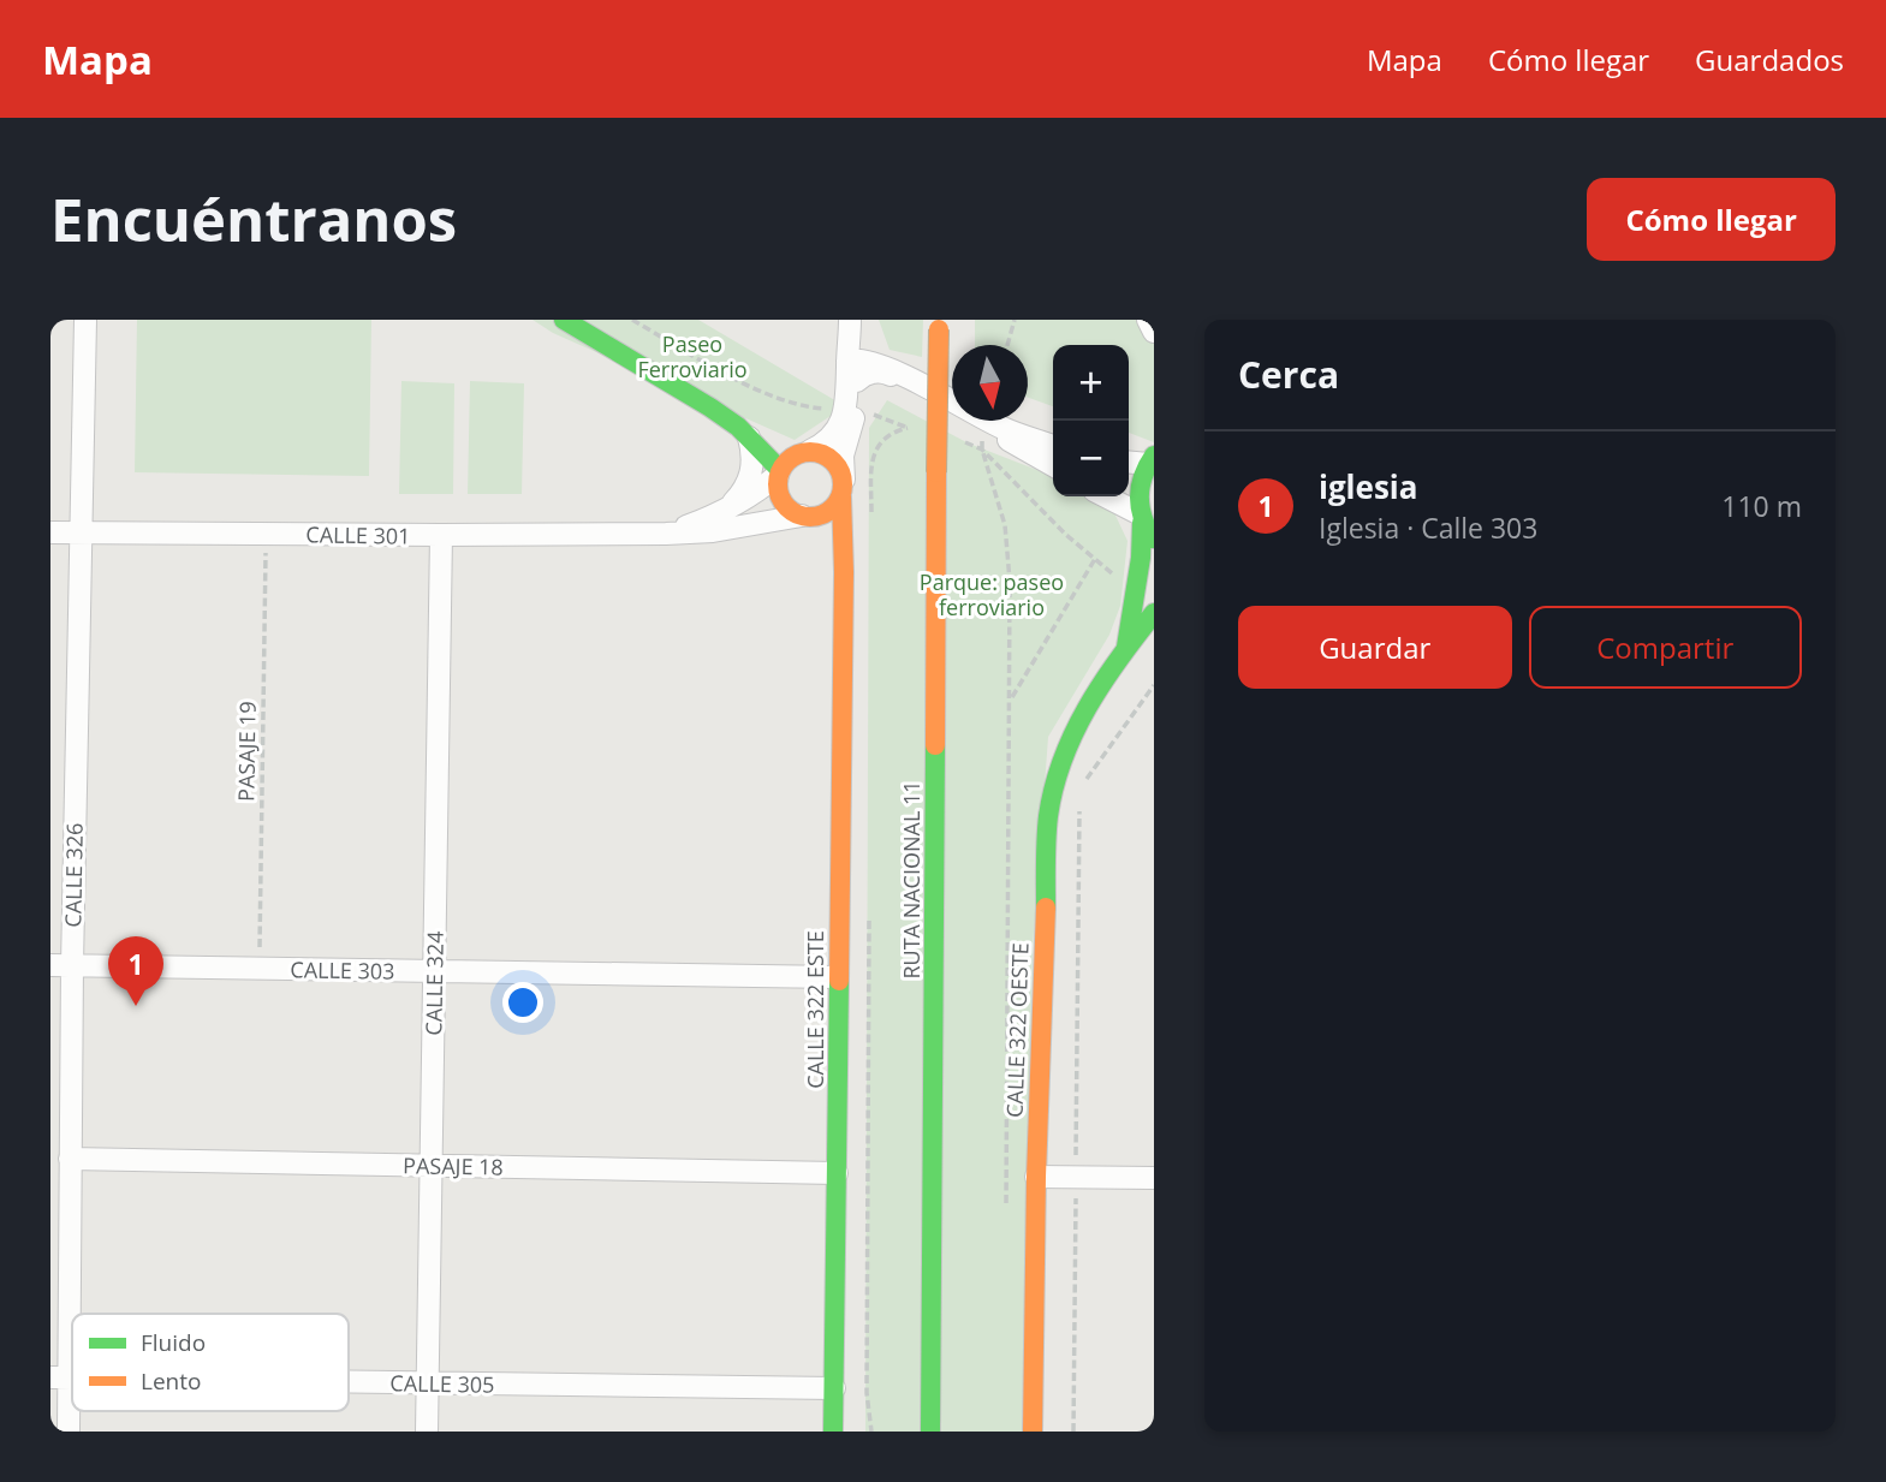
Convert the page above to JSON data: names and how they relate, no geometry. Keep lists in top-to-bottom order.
{
  "streets": {
    "main road": ["RUTA NACIONAL 11", "CALLE 322 ESTE", "CALLE 322 OESTE"],
    "street": [
      "CALLE 301",
      "CALLE 326",
      "CALLE 303",
      "CALLE 324",
      "PASAJE 18",
      "CALLE 305"
    ],
    "path": ["PASAJE 19"]
  },
  "crossings": [
    ["CALLE 301", "PASAJE 19"],
    ["CALLE 301", "CALLE 326"],
    ["CALLE 301", "CALLE 324"],
    ["CALLE 301", "CALLE 322 ESTE"],
    ["PASAJE 19", "CALLE 303"],
    ["CALLE 326", "CALLE 303"],
    ["CALLE 326", "PASAJE 18"],
    ["CALLE 303", "CALLE 324"],
    ["CALLE 303", "CALLE 322 ESTE"],
    ["CALLE 324", "PASAJE 18"],
    ["CALLE 324", "CALLE 305"],
    ["CALLE 322 ESTE", "PASAJE 18"],
    ["CALLE 322 ESTE", "CALLE 305"]
  ],
  "parks": ["Paseo Ferroviario", "Parque: paseo ferroviario"],
  "legend": ["Fluido", "Lento"],
  "north": "bottom",
  "page": {
    "header": "Mapa",
    "nav": ["Mapa", "Cómo llegar", "Guardados"],
    "buttons": [
      "Cómo llegar",
      ["Guardar", "Compartir"]
    ],
    "title": "Encuéntranos",
    "heading": "Cerca",
    "map_buttons": ["+", "−"],
    "list": [
      {
        "mark": "1",
        "name": "iglesia",
        "note": "Iglesia · Calle 303",
        "value": "110 m"
      }
    ],
    "pins": "1"
  }
}
